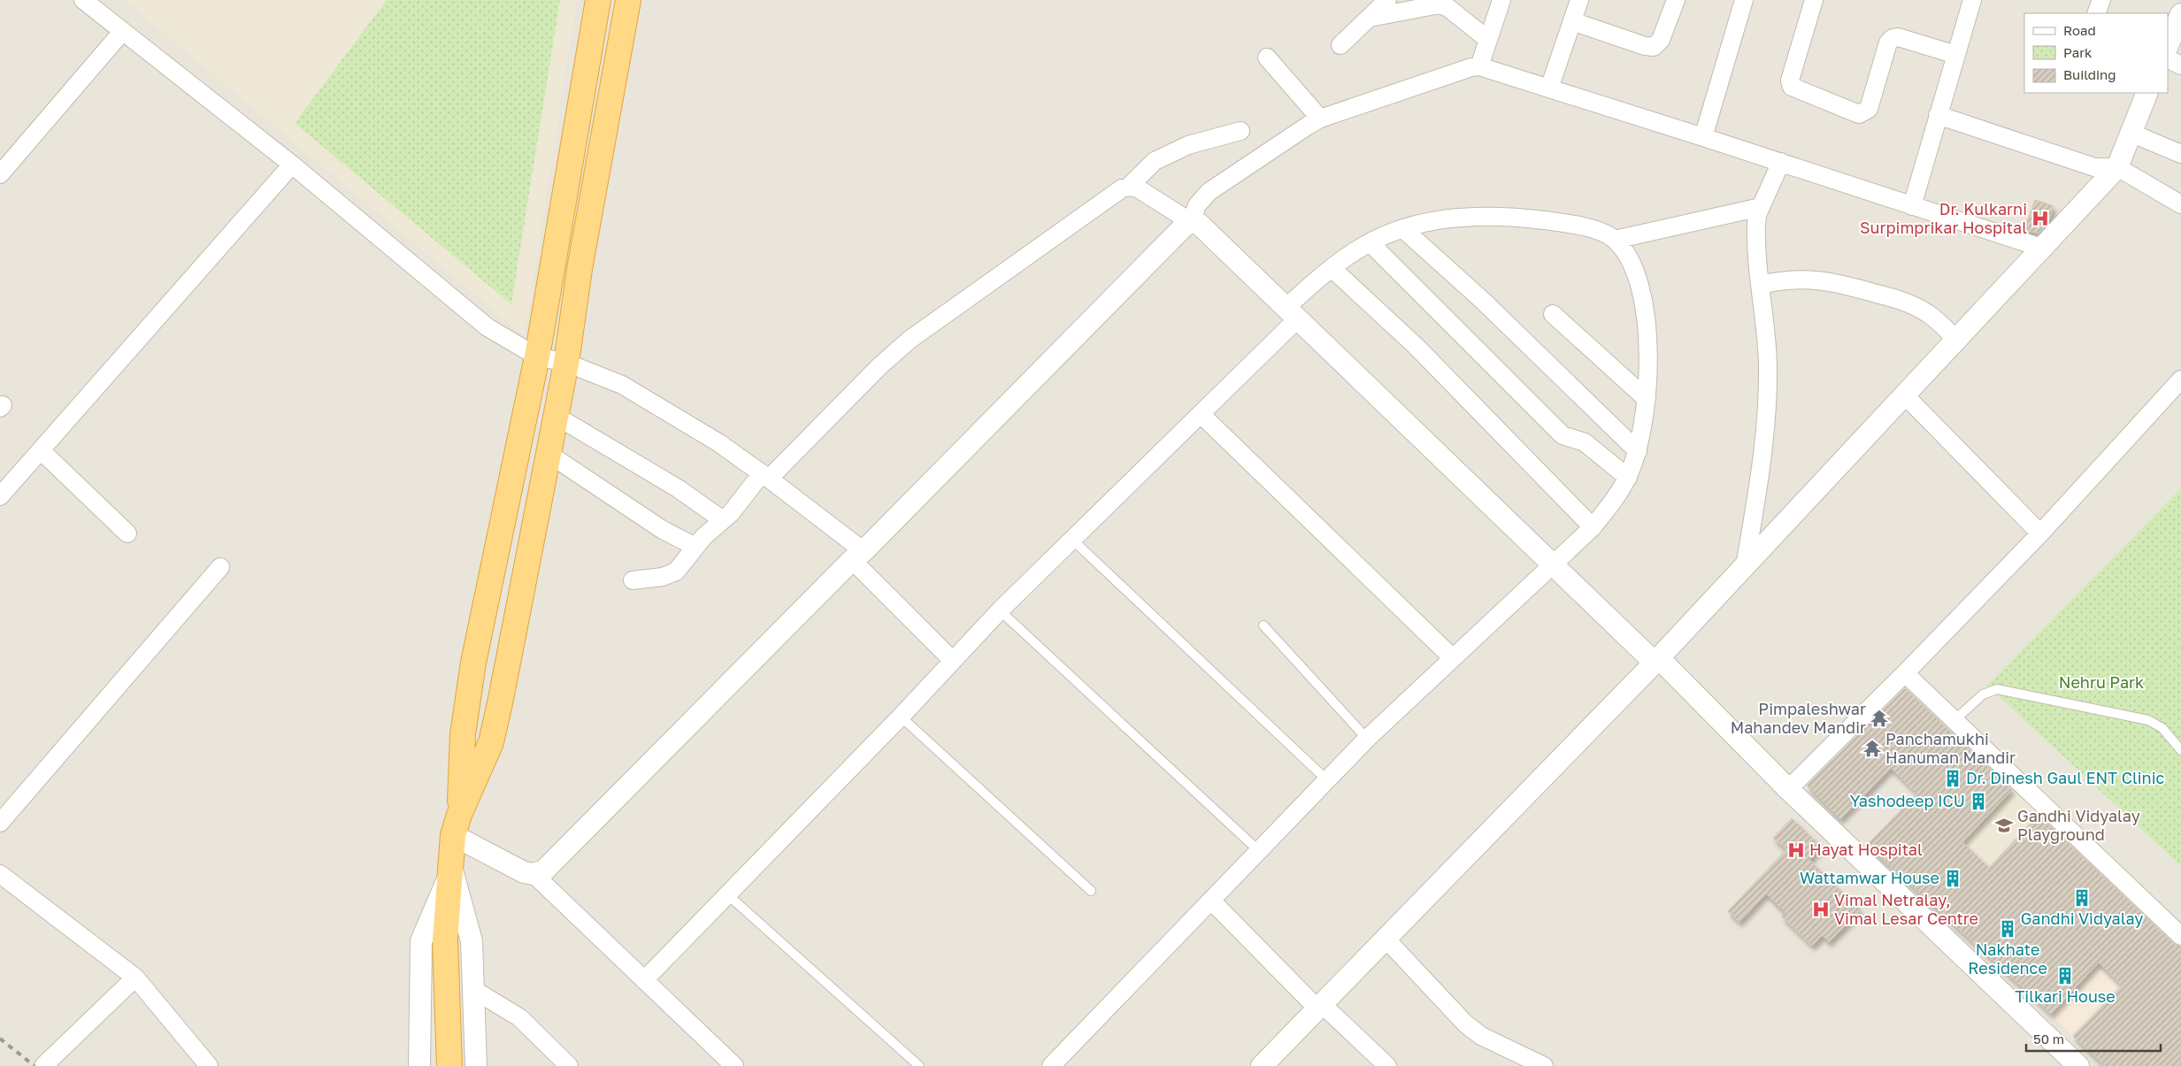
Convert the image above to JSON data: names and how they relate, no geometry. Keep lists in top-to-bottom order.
{
  "parks": ["Nehru Park"],
  "places": {
    "hospital": ["Dr. Kulkarni Surpimprikar Hospital", "Hayat Hospital", "Vimal Netralay, Vimal Lesar Centre"],
    "temple": ["Pimpaleshwar Mahandev Mandir", "Panchamukhi Hanuman Mandir"],
    "building": [
      "Dr. Dinesh Gaul ENT Clinic",
      "Yashodeep ICU",
      "Wattamwar House",
      "Gandhi Vidyalay",
      "Nakhate Residence",
      "Tilkari House"
    ],
    "school or university": ["Gandhi Vidyalay Playground"]
  },
  "legend": ["Road", "Park", "Building"],
  "scale_bar": "50 m"
}
